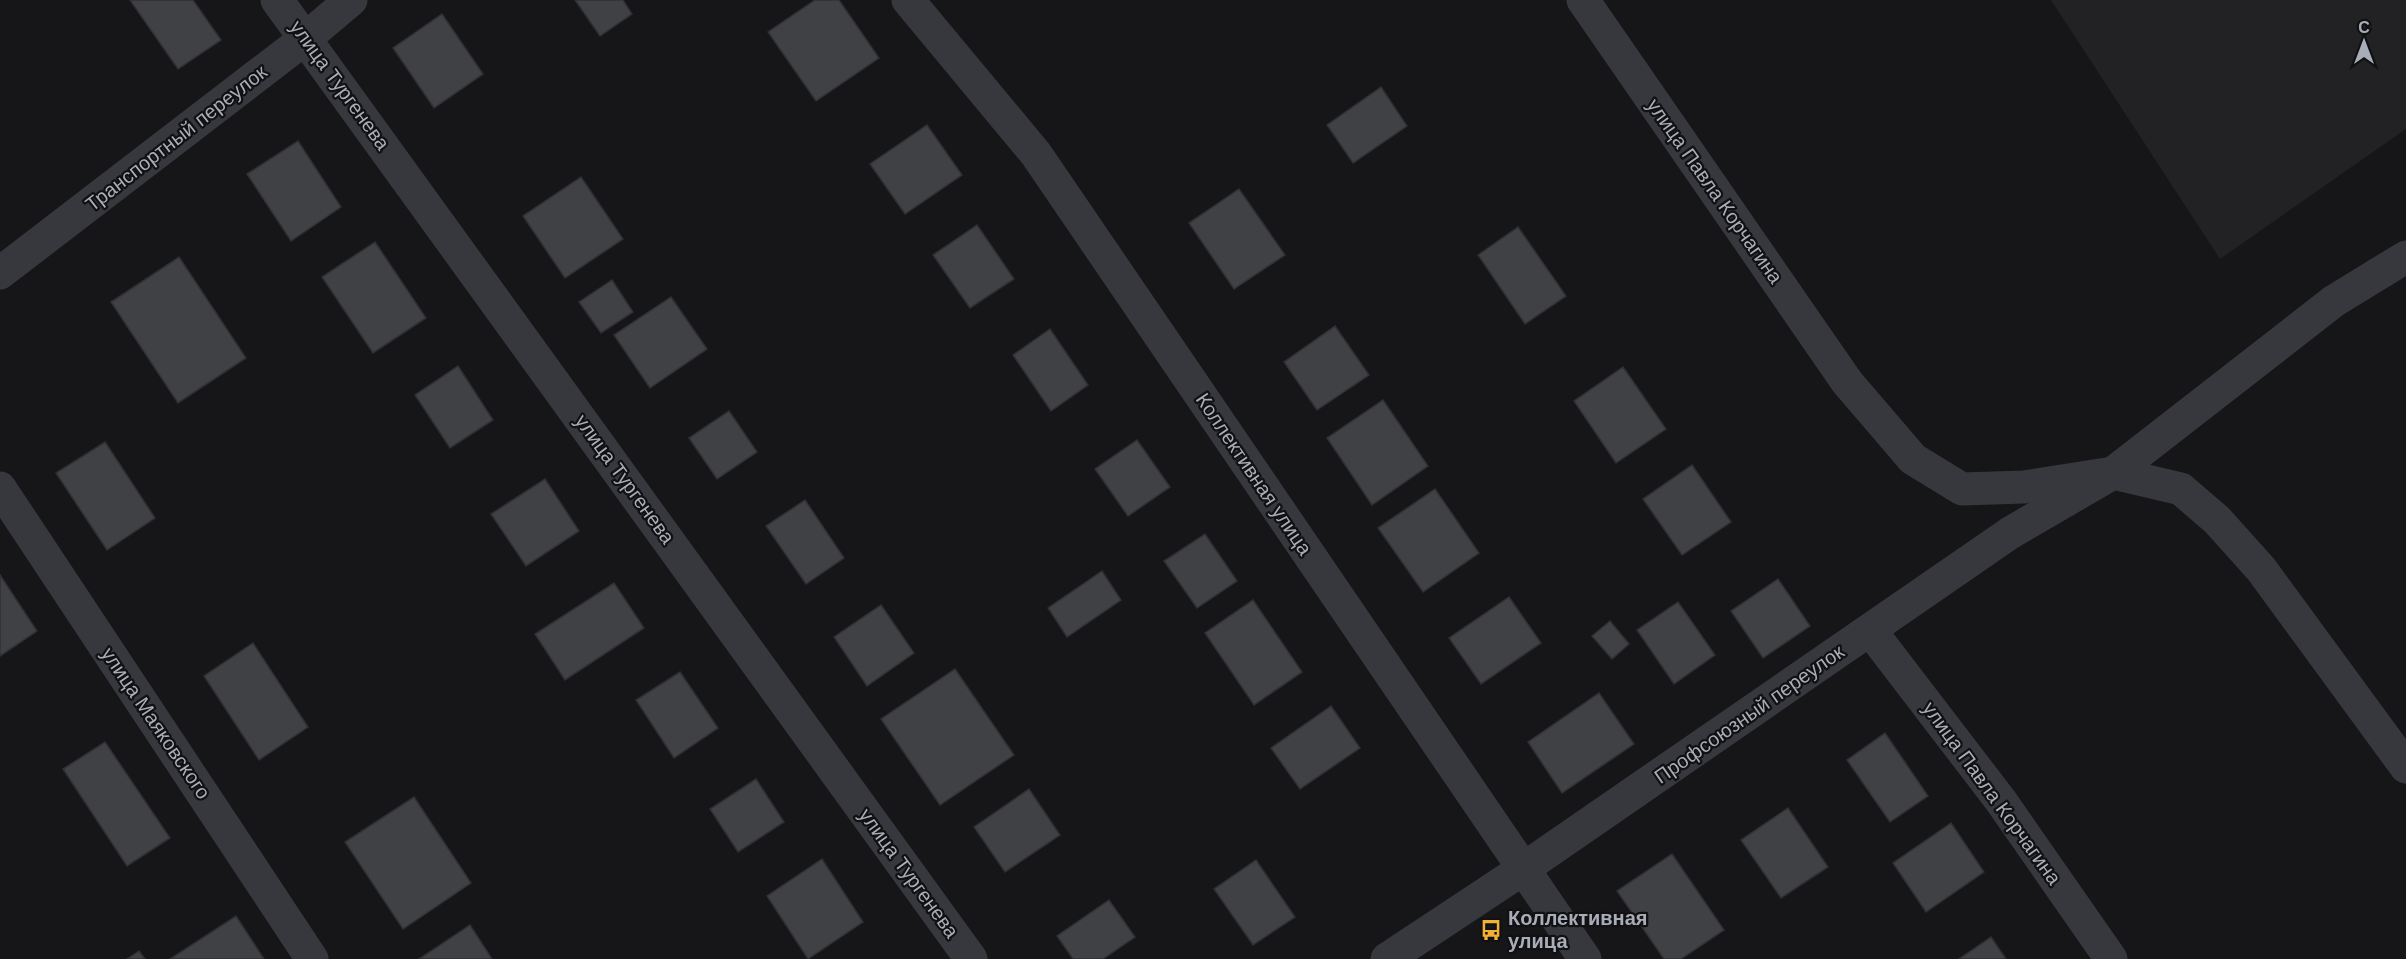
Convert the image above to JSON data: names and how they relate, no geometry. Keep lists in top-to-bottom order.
{
  "streets": {
    "street": [
      "улица Тургенева",
      "Транспортный переулок",
      "улица Павла Корчагина",
      "Коллективная улица",
      "Профсоюзный переулок",
      "улица Маяковского"
    ]
  },
  "crossings": [
    ["улица Тургенева", "Транспортный переулок"],
    ["улица Павла Корчагина", "Профсоюзный переулок"],
    ["Коллективная улица", "Профсоюзный переулок"]
  ],
  "places": {
    "bus stop": ["Коллективная улица"]
  },
  "north": "top"
}
